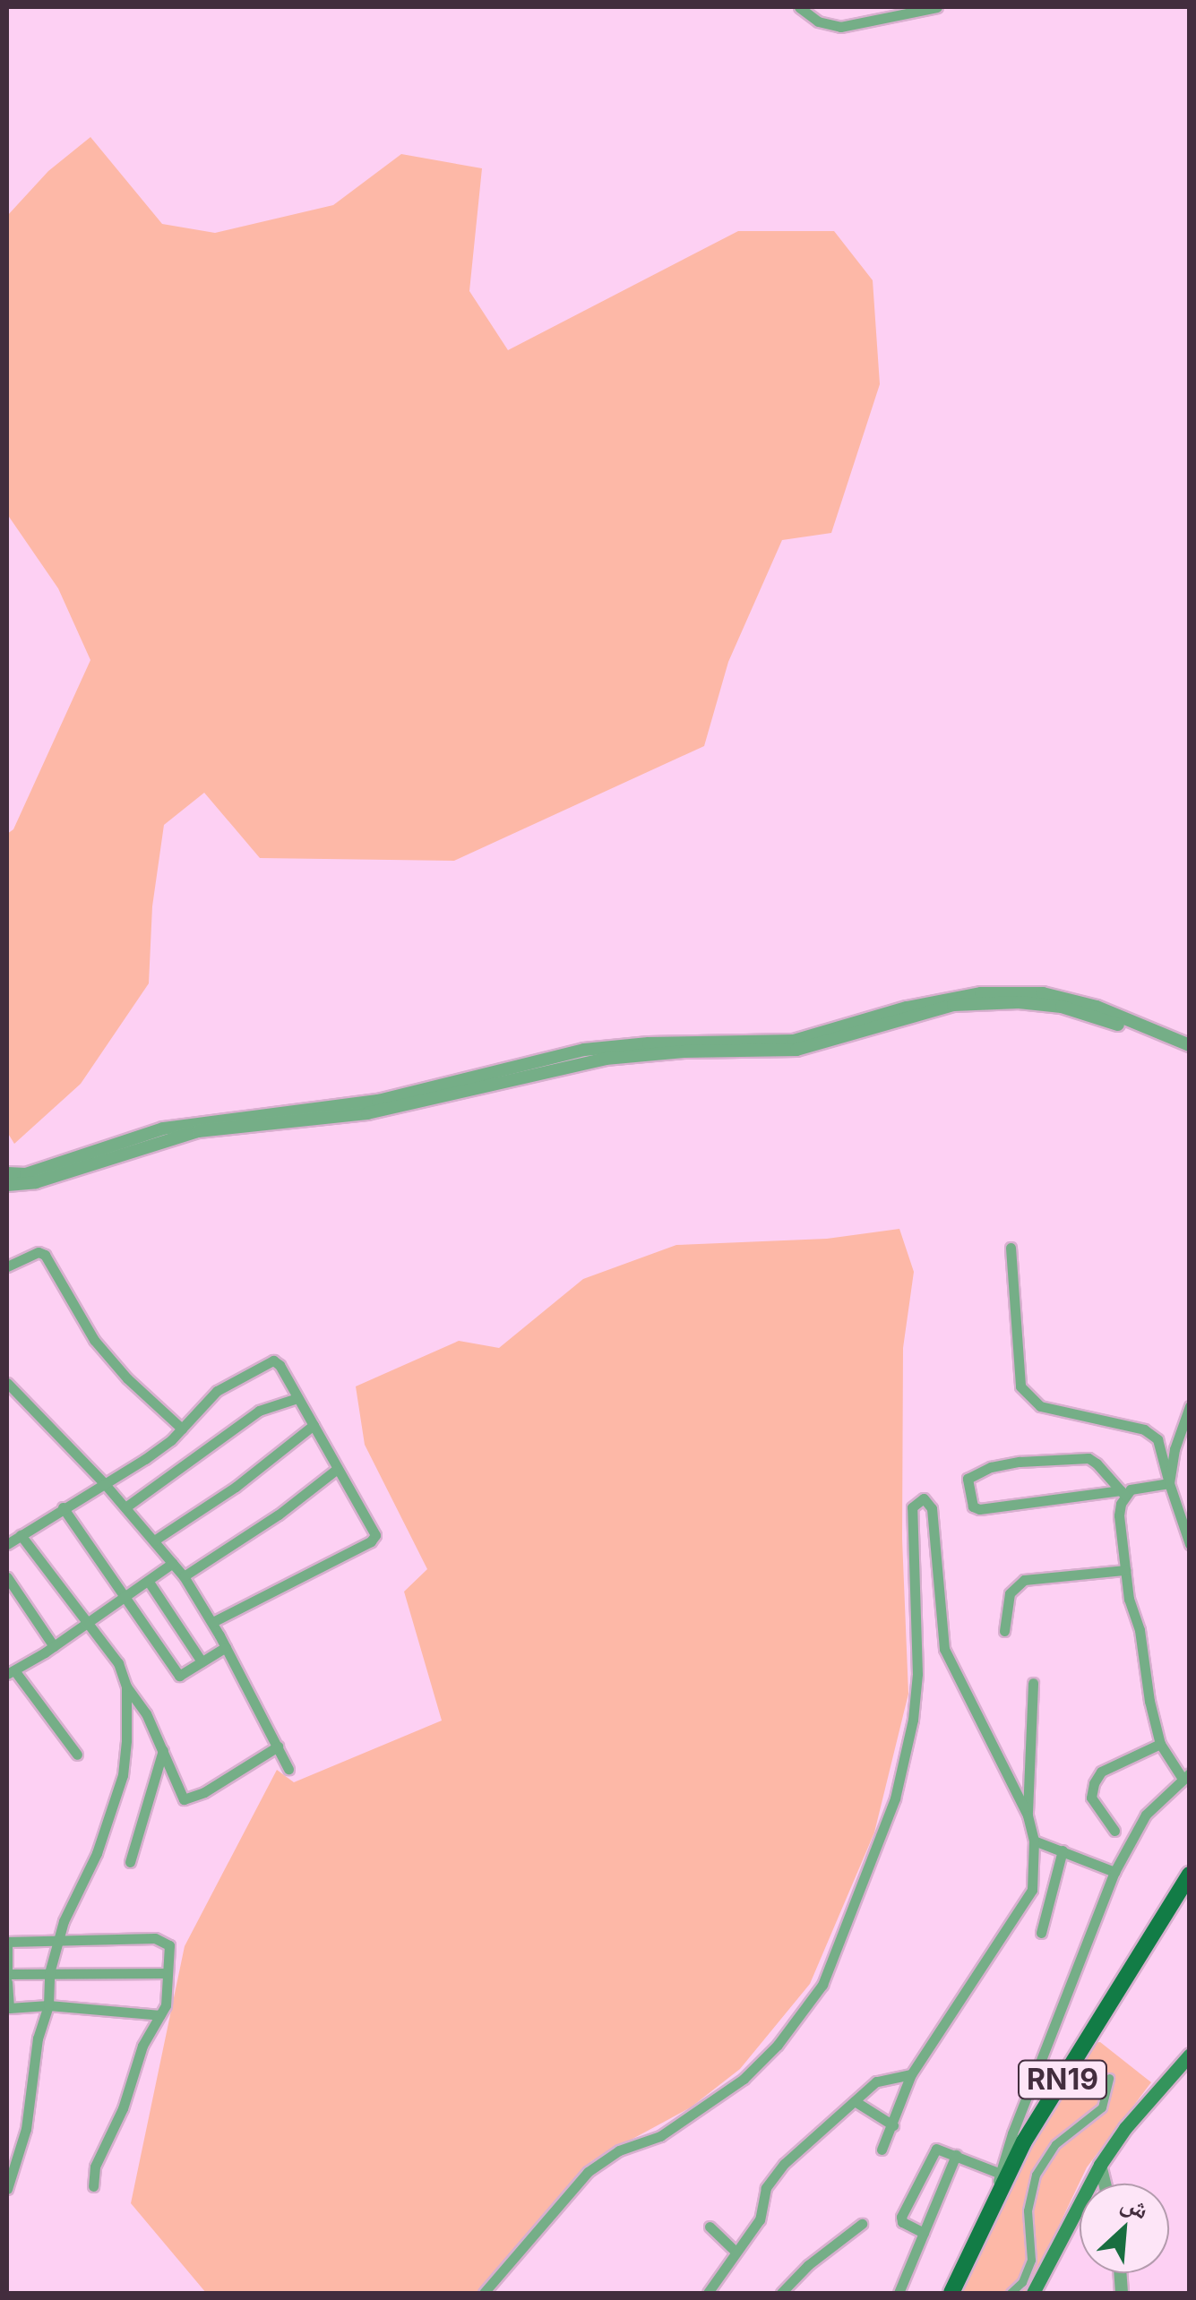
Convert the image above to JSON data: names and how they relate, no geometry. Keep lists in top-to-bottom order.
{
  "streets": {
    "main road": ["RN19"]
  },
  "north": "top right"
}
